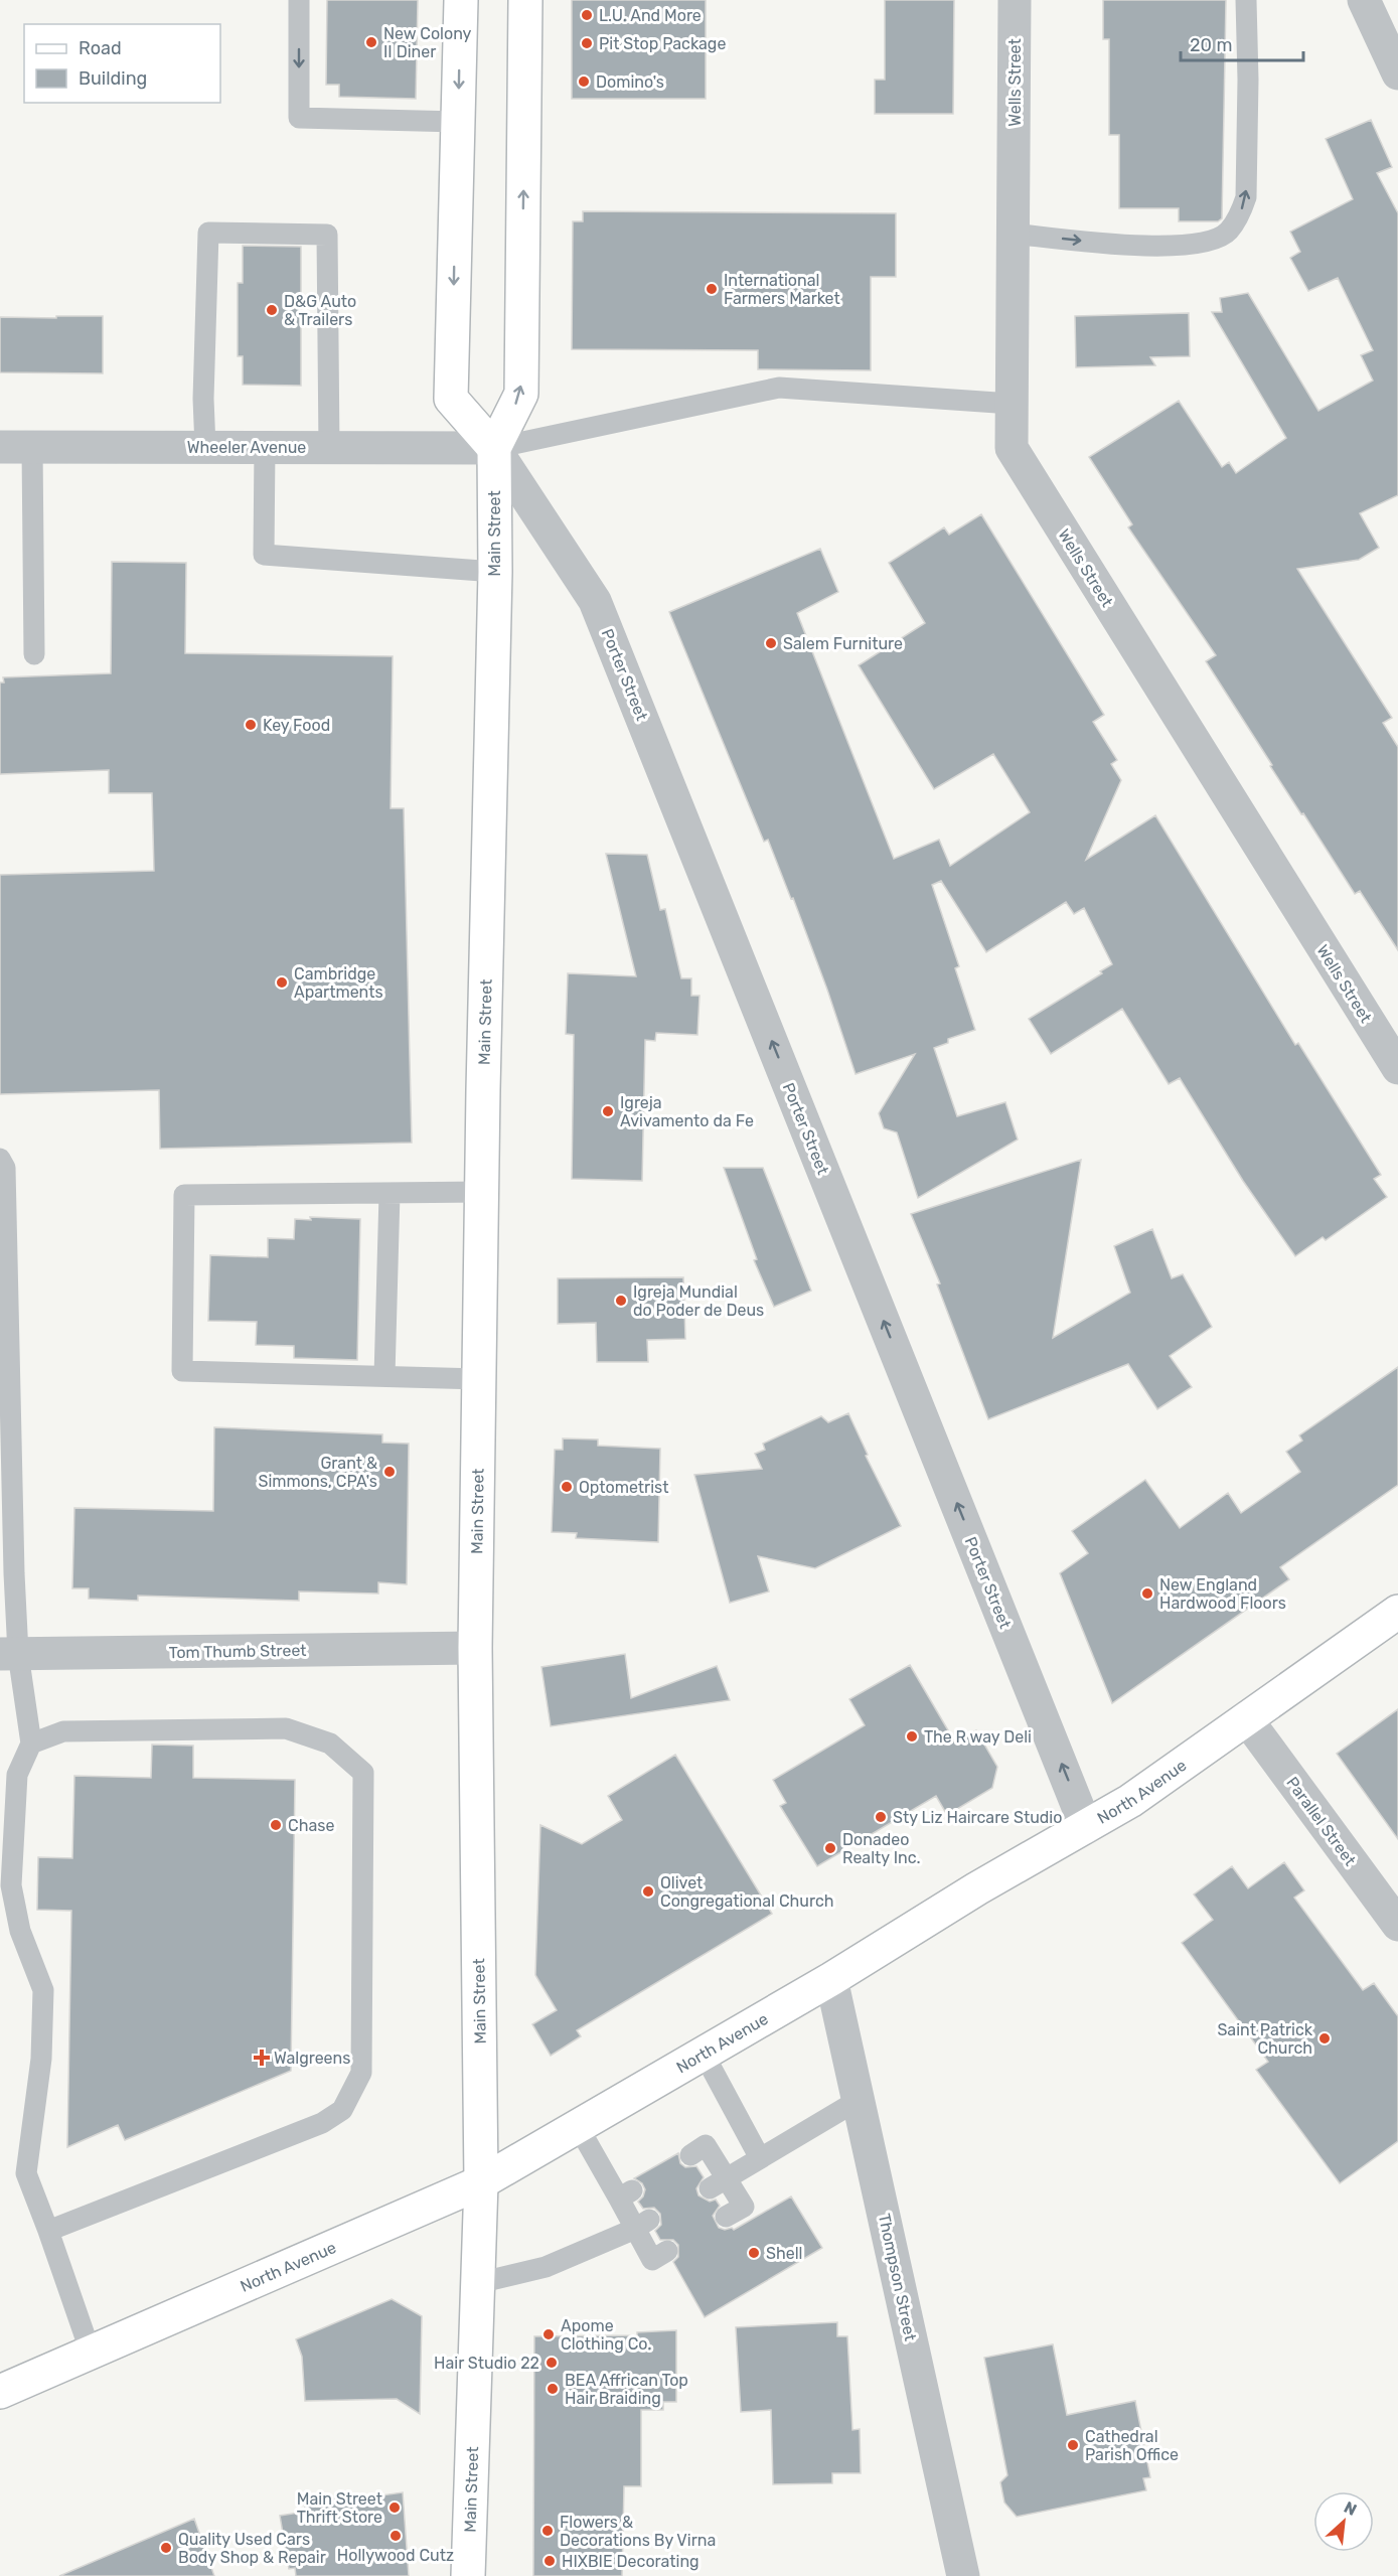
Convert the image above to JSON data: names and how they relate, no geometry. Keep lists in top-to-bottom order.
{
  "streets": {
    "main road": ["Main Street", "North Avenue"],
    "street": [
      "Wells Street",
      "Wheeler Avenue",
      "Porter Street",
      "Tom Thumb Street",
      "Parallel Street",
      "Thompson Street"
    ]
  },
  "crossings": [
    ["Wheeler Avenue", "Main Street"],
    ["Wheeler Avenue", "Porter Street"],
    ["Main Street", "Porter Street"],
    ["Main Street", "Tom Thumb Street"],
    ["Main Street", "North Avenue"],
    ["Porter Street", "North Avenue"],
    ["North Avenue", "Parallel Street"],
    ["North Avenue", "Thompson Street"]
  ],
  "one_way": ["Porter Street"],
  "places": {
    "other": [
      "L.U. And More",
      "New Colony II Diner",
      "Pit Stop Package",
      "Domino's",
      "International Farmers Market",
      "D&G Auto & Trailers",
      "Salem Furniture",
      "Key Food",
      "Cambridge Apartments",
      "Igreja Avivamento da Fe",
      "Igreja Mundial do Poder de Deus",
      "Grant & Simmons, CPA's",
      "Optometrist",
      "New England Hardwood Floors",
      "The R way Deli",
      "Sty Liz Haircare Studio",
      "Chase",
      "Donadeo Realty Inc.",
      "Olivet Congregational Church",
      "Saint Patrick Church",
      "Shell",
      "Apome Clothing Co.",
      "Hair Studio 22",
      "BEA Affrican Top Hair Braiding",
      "Cathedral Parish Office",
      "Main Street Thrift Store",
      "Flowers & Decorations By Virna",
      "Hollywood Cutz",
      "Quality Used Cars Body Shop & Repair",
      "HIXBIE Decorating"
    ],
    "health": ["Walgreens"]
  },
  "legend": ["Road", "Building"],
  "scale_bar": "20 m",
  "north": "top right"
}
